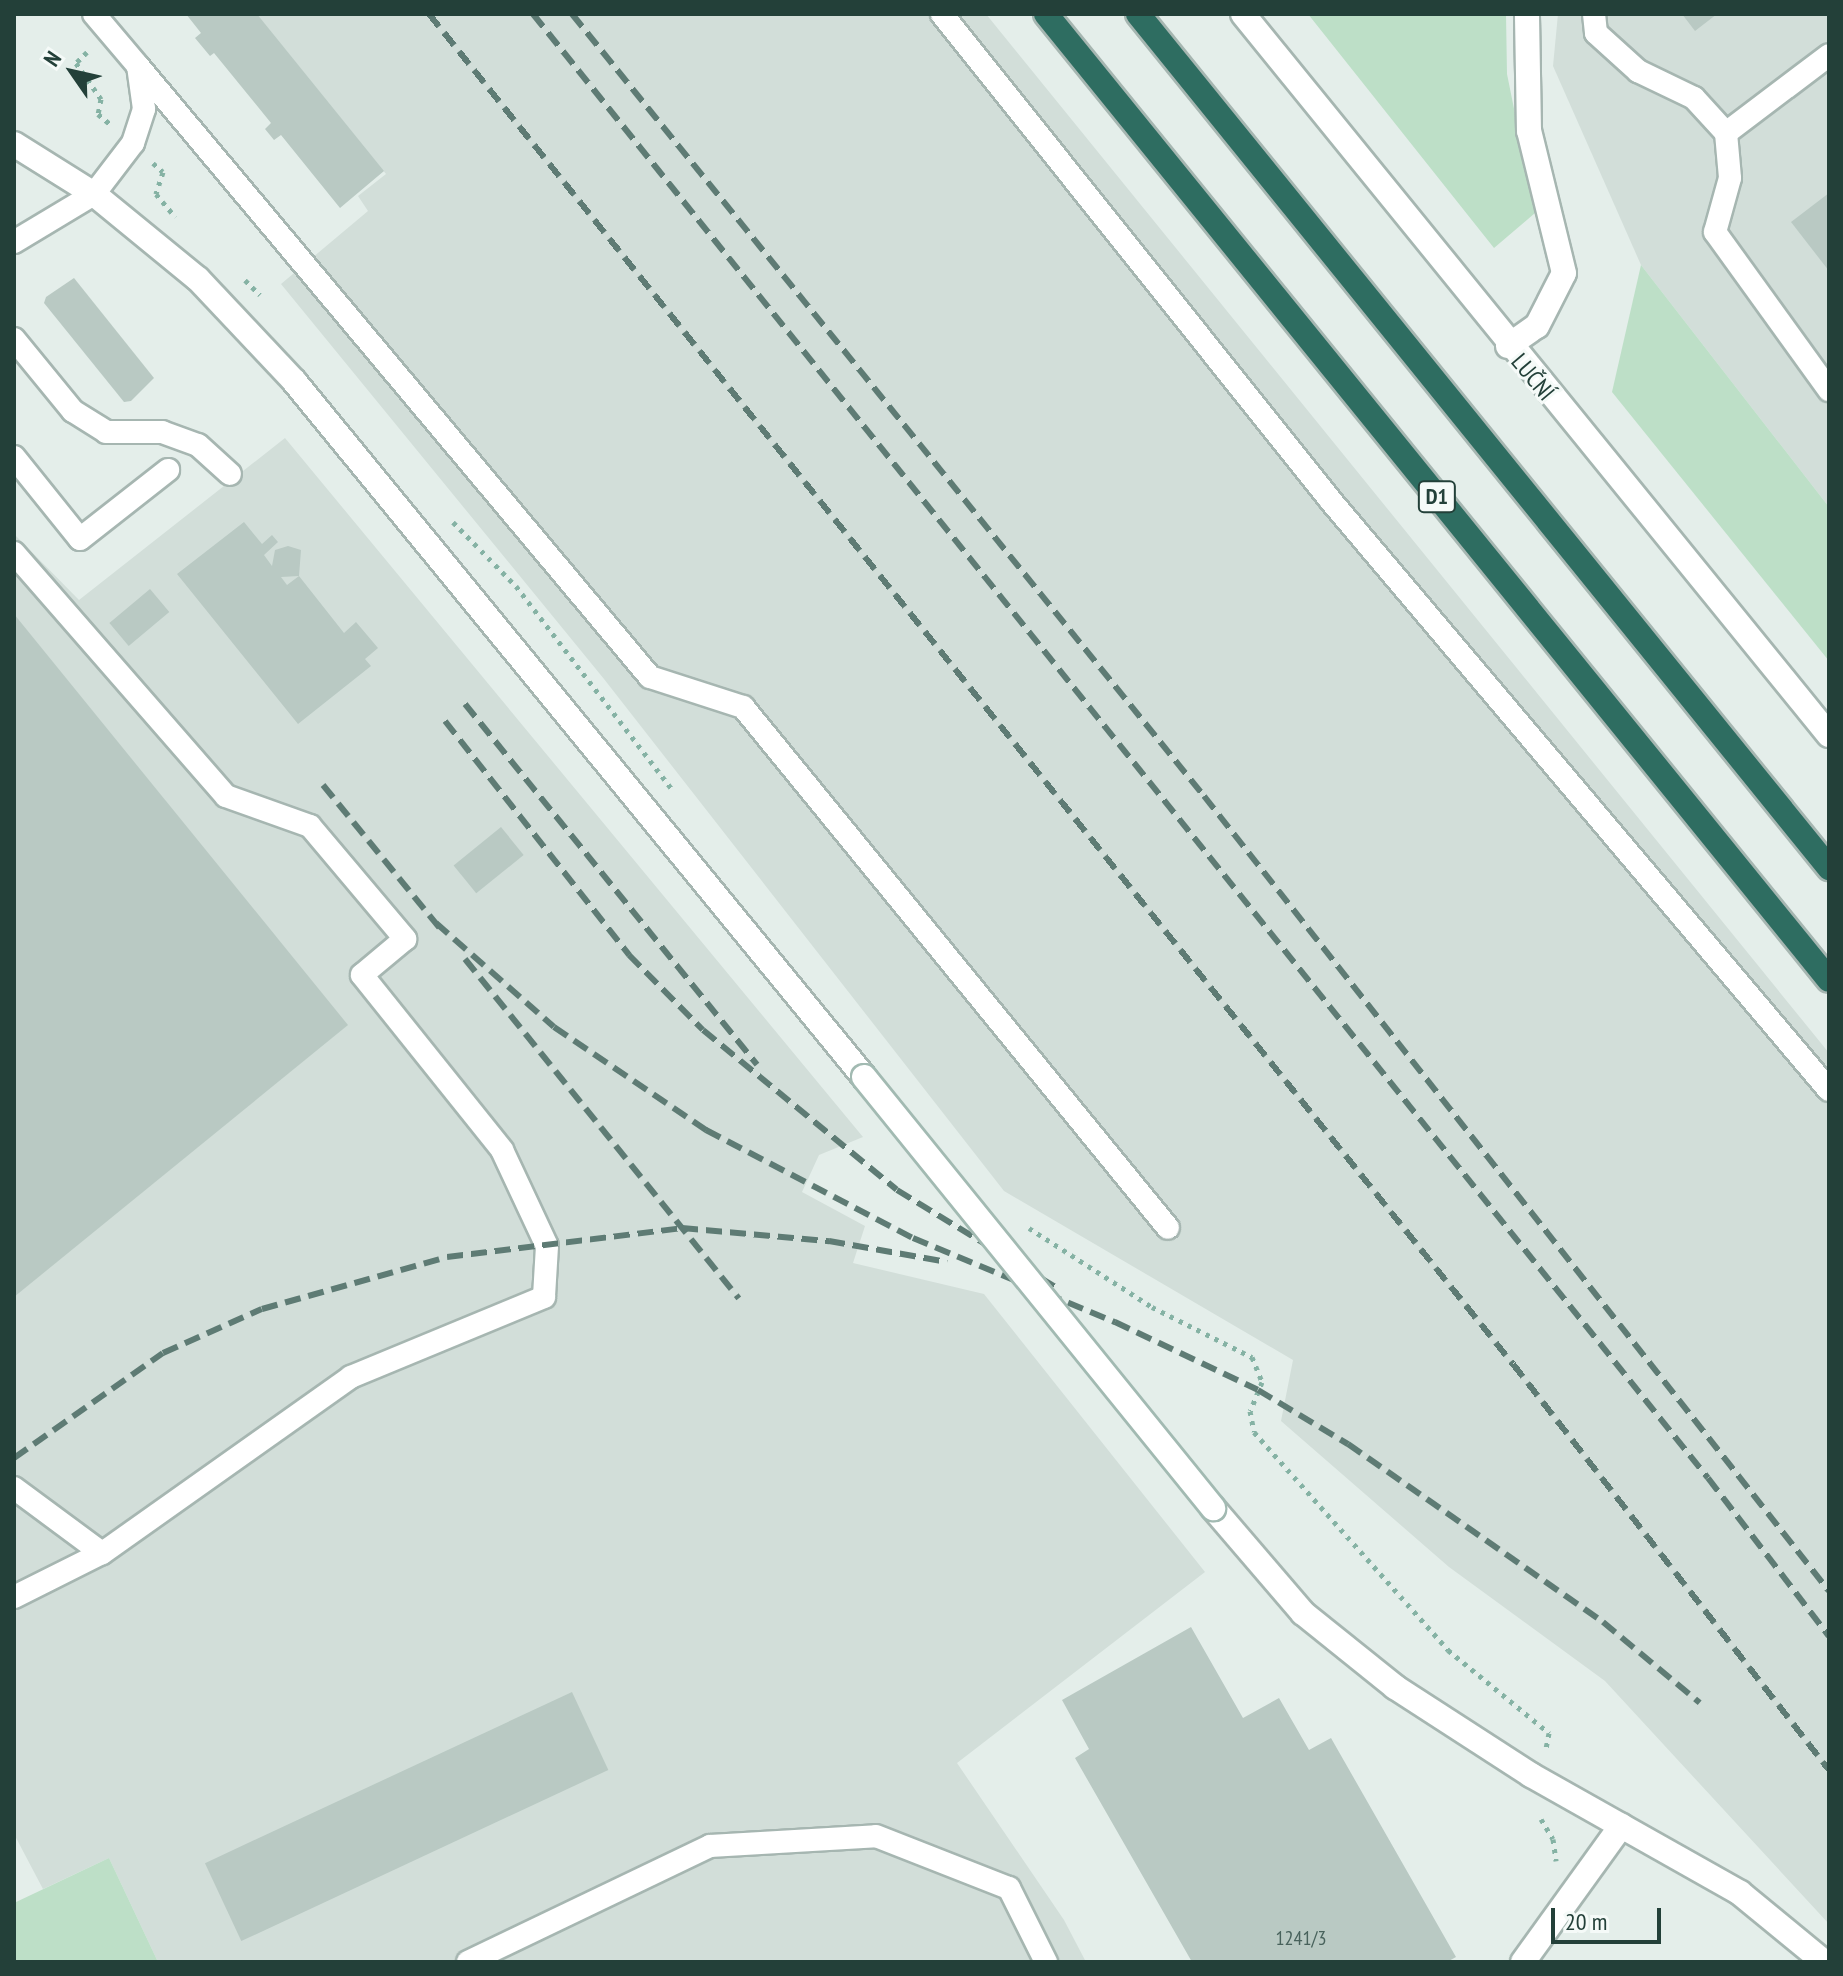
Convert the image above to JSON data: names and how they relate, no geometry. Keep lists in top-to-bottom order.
{
  "streets": {
    "highway": ["D1"],
    "street": ["LUČNÍ"]
  },
  "house_numbers": ["1241/3"],
  "scale_bar": "20 m",
  "north": "top left"
}
